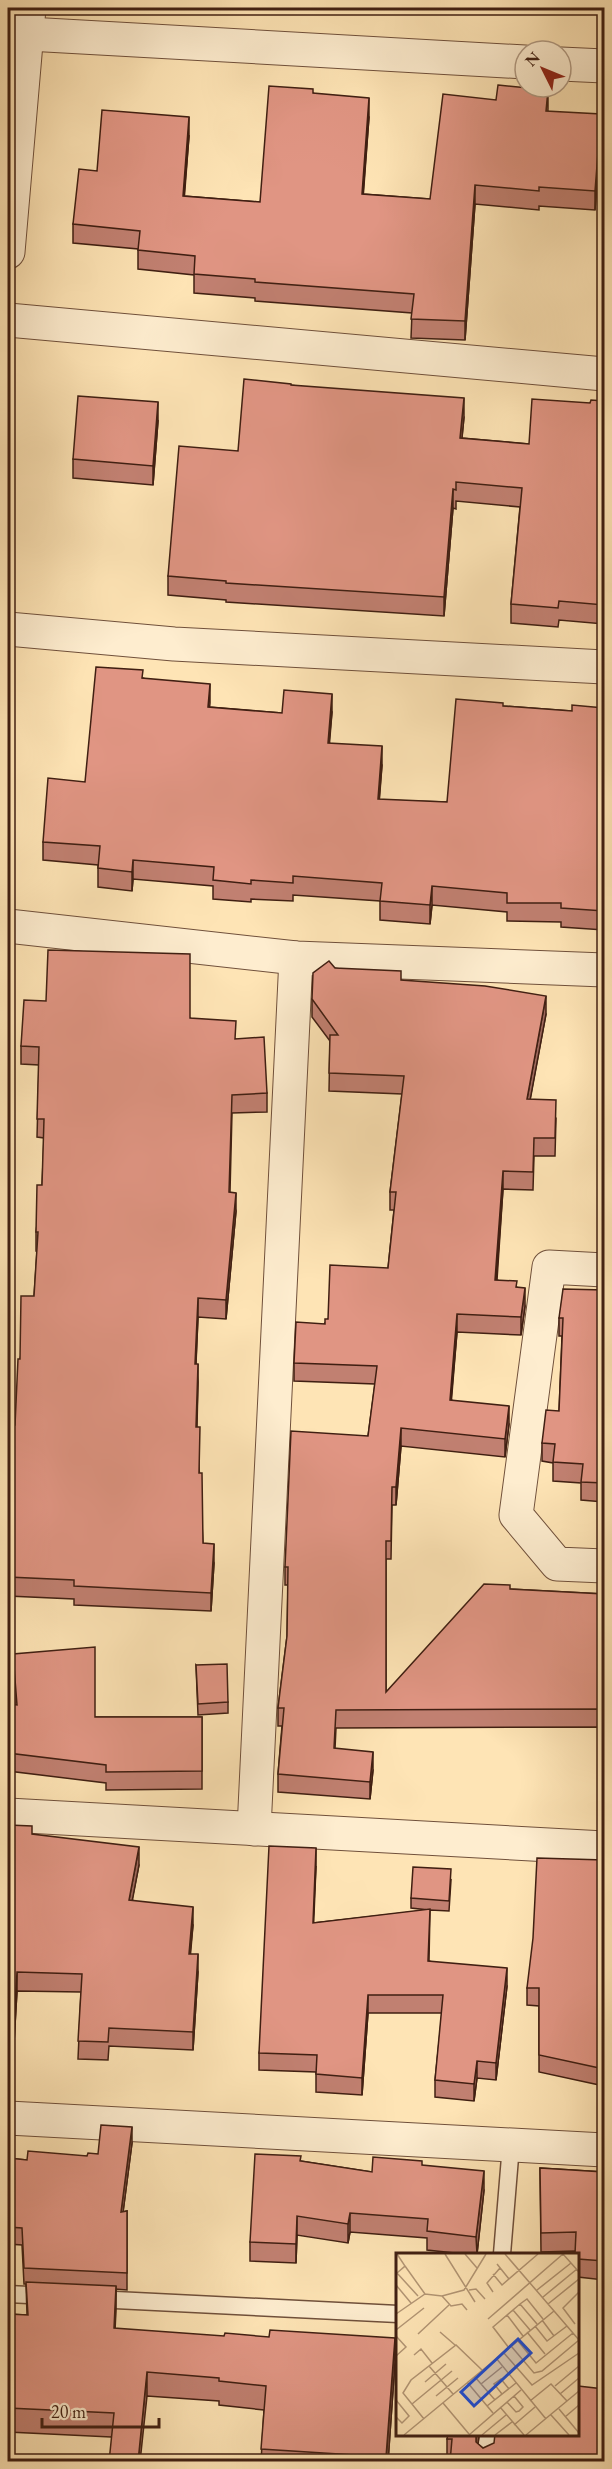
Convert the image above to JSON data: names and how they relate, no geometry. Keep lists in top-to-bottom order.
{
  "scale_bar": "20 m",
  "north": "top left"
}
